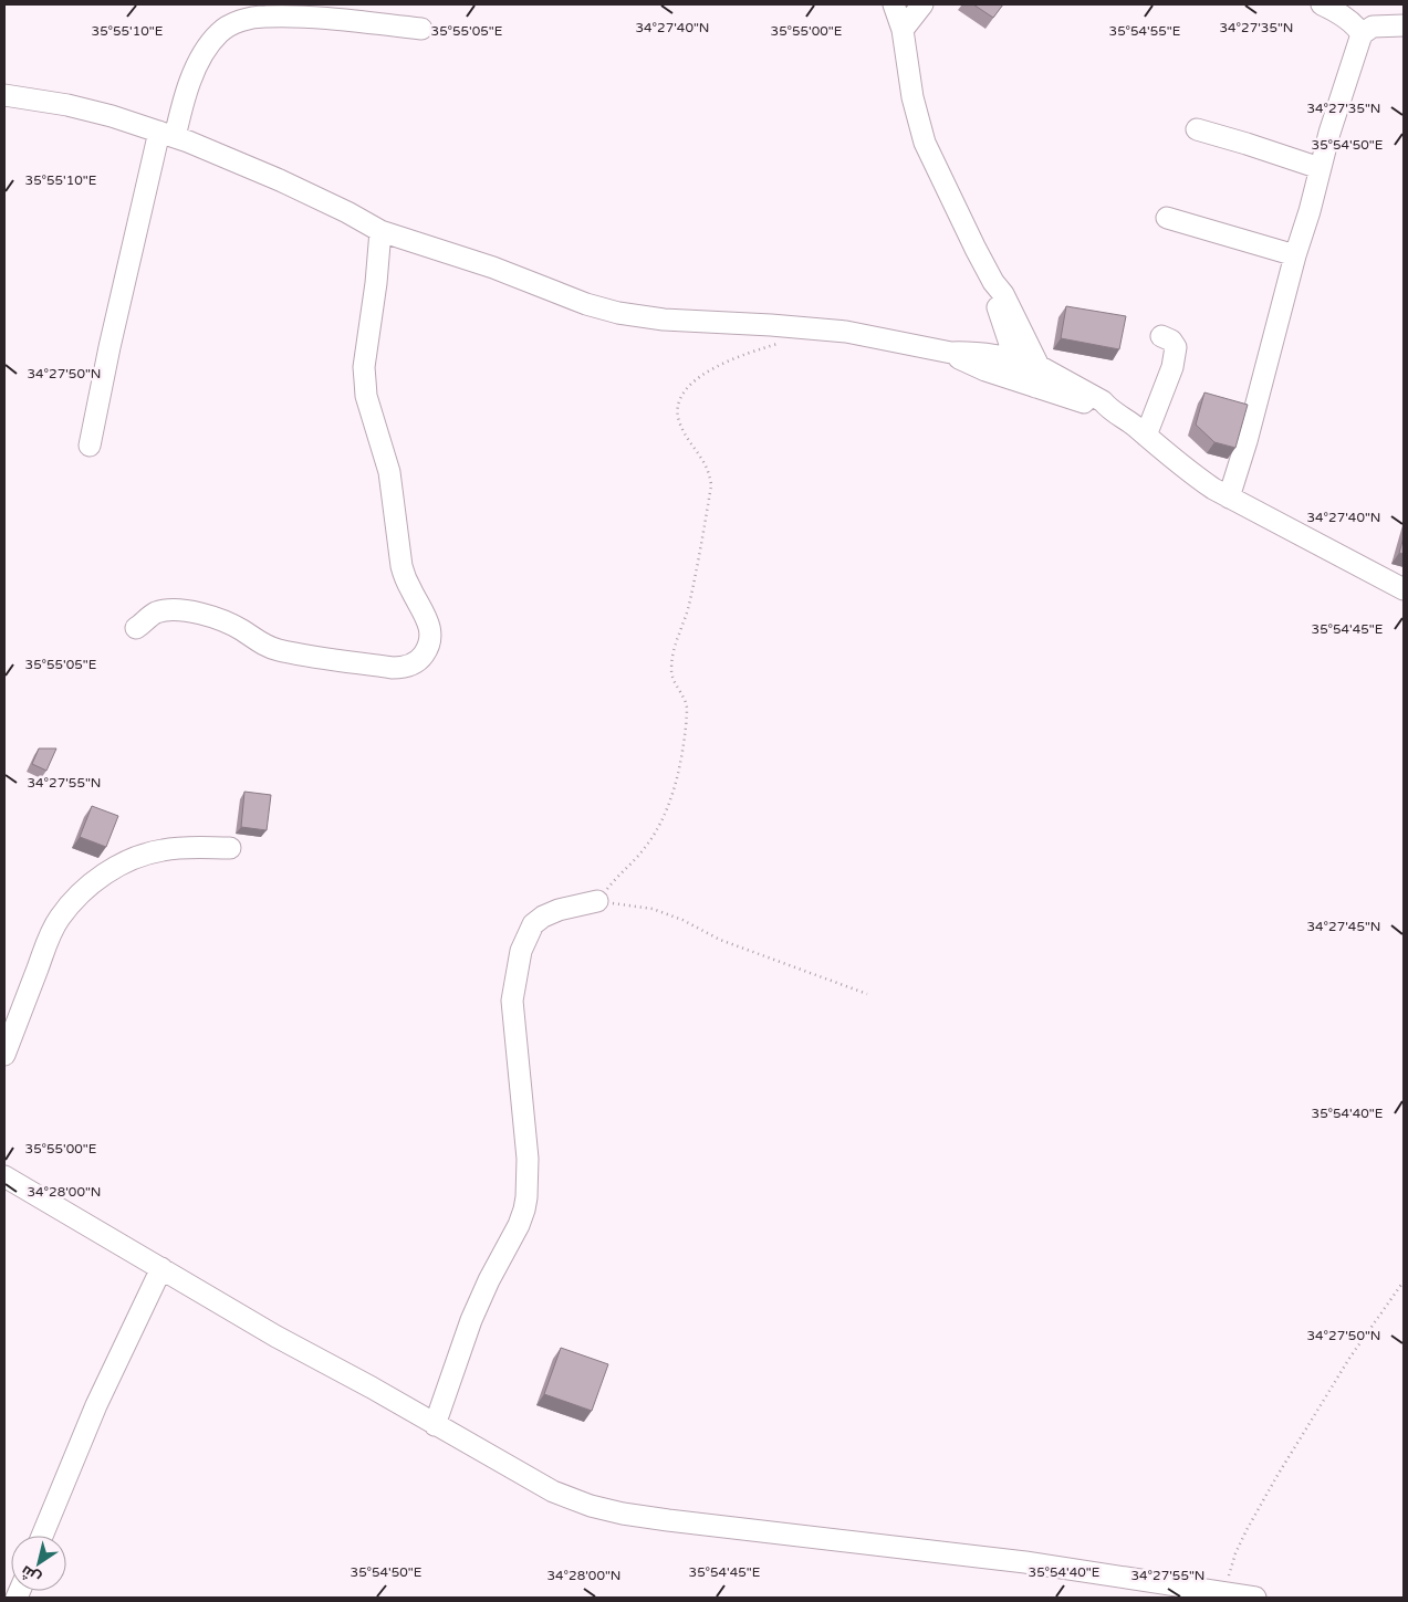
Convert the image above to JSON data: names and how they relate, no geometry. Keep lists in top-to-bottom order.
{
  "north": "bottom left",
  "coordinates": [
    "34°27'40\"N",
    "34°27'35\"N",
    "35°55'10\"E",
    "35°55'05\"E",
    "35°55'00\"E",
    "35°54'55\"E",
    "35°54'50\"E",
    "34°27'50\"N",
    "35°54'45\"E",
    "34°27'55\"N",
    "34°27'45\"N",
    "35°54'40\"E",
    "34°28'00\"N"
  ]
}
